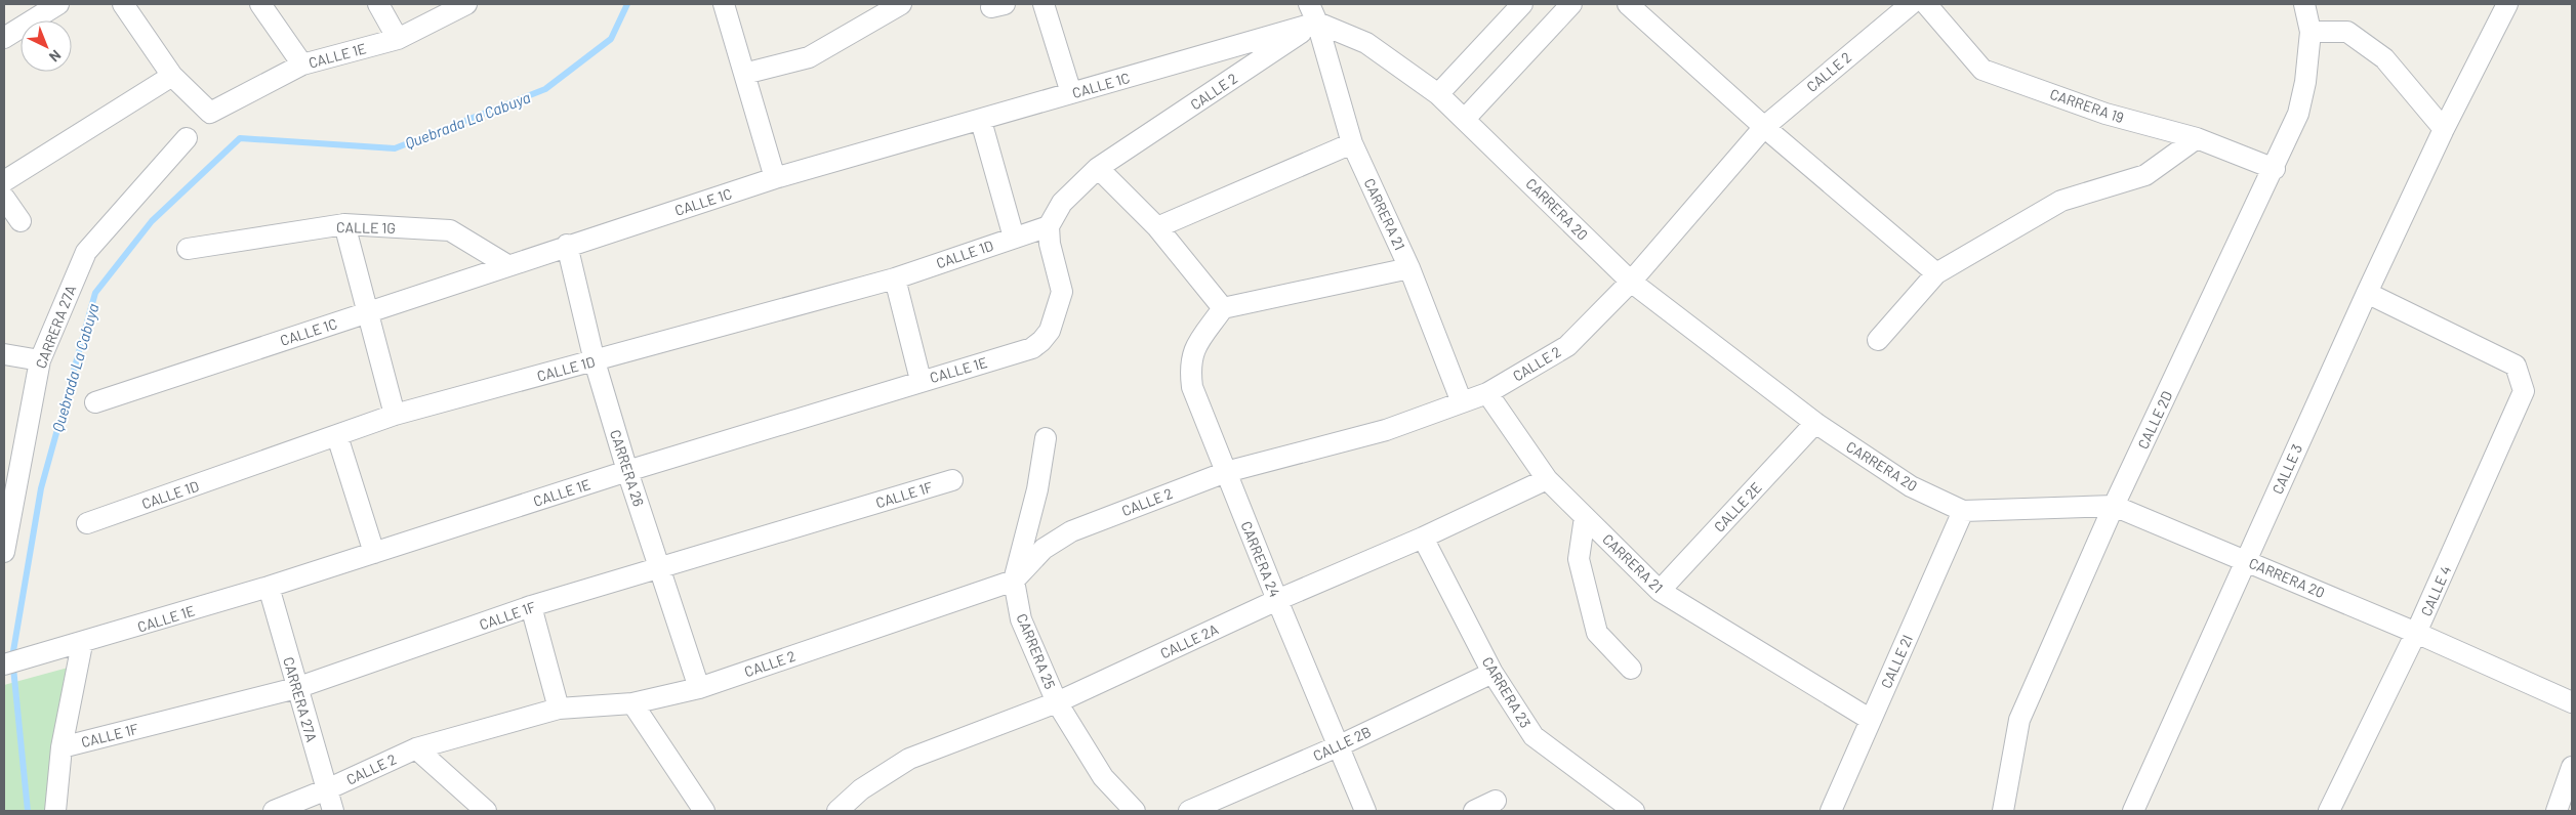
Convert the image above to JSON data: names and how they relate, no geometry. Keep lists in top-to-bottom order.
{
  "streets": {
    "street": [
      "CALLE 1E",
      "CALLE 2",
      "CALLE 1C",
      "CARRERA 19",
      "CARRERA 20",
      "CARRERA 21",
      "CALLE 1G",
      "CALLE 1D",
      "CARRERA 27A",
      "CALLE 2D",
      "CARRERA 26",
      "CALLE 3",
      "CALLE 1F",
      "CALLE 2E",
      "CARRERA 24",
      "CALLE 4",
      "CALLE 2A",
      "CARRERA 25",
      "CALLE 2I",
      "CARRERA 23",
      "CALLE 2B"
    ]
  },
  "crossings": [
    ["CALLE 1E", "CALLE 2"],
    ["CALLE 1E", "CALLE 1D"],
    ["CALLE 1E", "CARRERA 27A"],
    ["CALLE 1E", "CARRERA 26"],
    ["CALLE 2", "CALLE 1C"],
    ["CALLE 2", "CARRERA 20"],
    ["CALLE 2", "CARRERA 21"],
    ["CALLE 2", "CALLE 1D"],
    ["CALLE 2", "CARRERA 27A"],
    ["CALLE 2", "CARRERA 26"],
    ["CALLE 2", "CARRERA 24"],
    ["CALLE 2", "CARRERA 25"],
    ["CALLE 1C", "CARRERA 20"],
    ["CALLE 1C", "CARRERA 21"],
    ["CALLE 1C", "CALLE 1G"],
    ["CALLE 1C", "CARRERA 26"],
    ["CARRERA 19", "CALLE 2D"],
    ["CARRERA 20", "CARRERA 21"],
    ["CARRERA 20", "CALLE 2D"],
    ["CARRERA 20", "CALLE 3"],
    ["CARRERA 20", "CALLE 2E"],
    ["CARRERA 20", "CALLE 4"],
    ["CARRERA 20", "CALLE 2I"],
    ["CARRERA 21", "CALLE 2E"],
    ["CARRERA 21", "CALLE 2A"],
    ["CARRERA 21", "CALLE 2I"],
    ["CALLE 1D", "CARRERA 26"],
    ["CARRERA 27A", "CALLE 1F"],
    ["CARRERA 26", "CALLE 1F"],
    ["CALLE 3", "CALLE 4"],
    ["CARRERA 24", "CALLE 2A"],
    ["CARRERA 24", "CALLE 2B"],
    ["CALLE 2A", "CARRERA 25"],
    ["CALLE 2A", "CARRERA 23"],
    ["CARRERA 23", "CALLE 2B"]
  ],
  "water": ["Quebrada La Cabuya"],
  "north": "bottom right"
}
